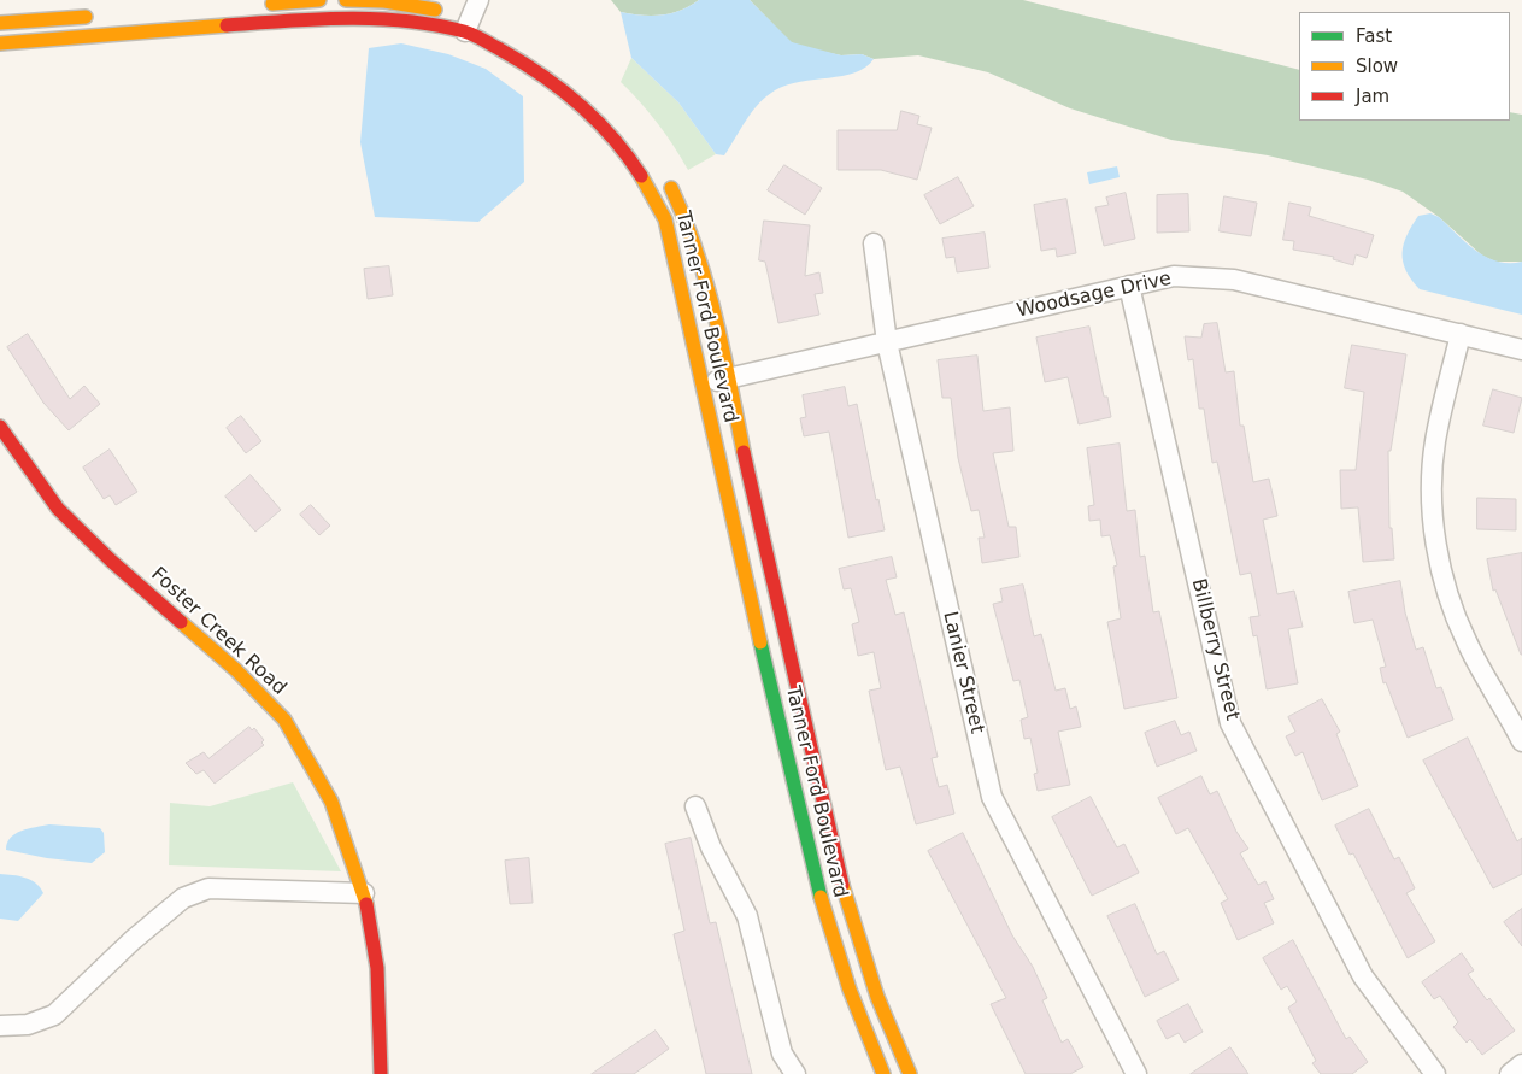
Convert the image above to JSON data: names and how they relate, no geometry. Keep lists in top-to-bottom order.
{
  "streets": {
    "street": [
      "Woodsage Drive",
      "Tanner Ford Boulevard",
      "Foster Creek Road",
      "Billberry Street",
      "Lanier Street"
    ]
  },
  "crossings": [
    ["Woodsage Drive", "Tanner Ford Boulevard"],
    ["Woodsage Drive", "Billberry Street"],
    ["Woodsage Drive", "Lanier Street"]
  ],
  "legend": ["Fast", "Slow", "Jam"]
}
